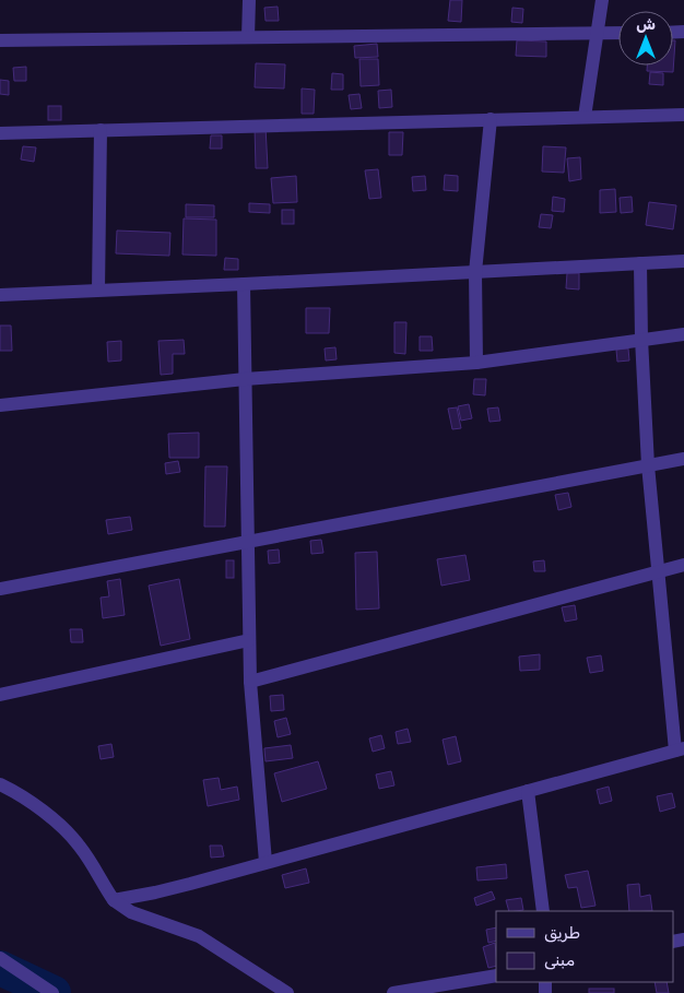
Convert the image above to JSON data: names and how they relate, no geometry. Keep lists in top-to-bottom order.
{
  "legend": ["طريق", "مبنى"],
  "north": "top"
}
